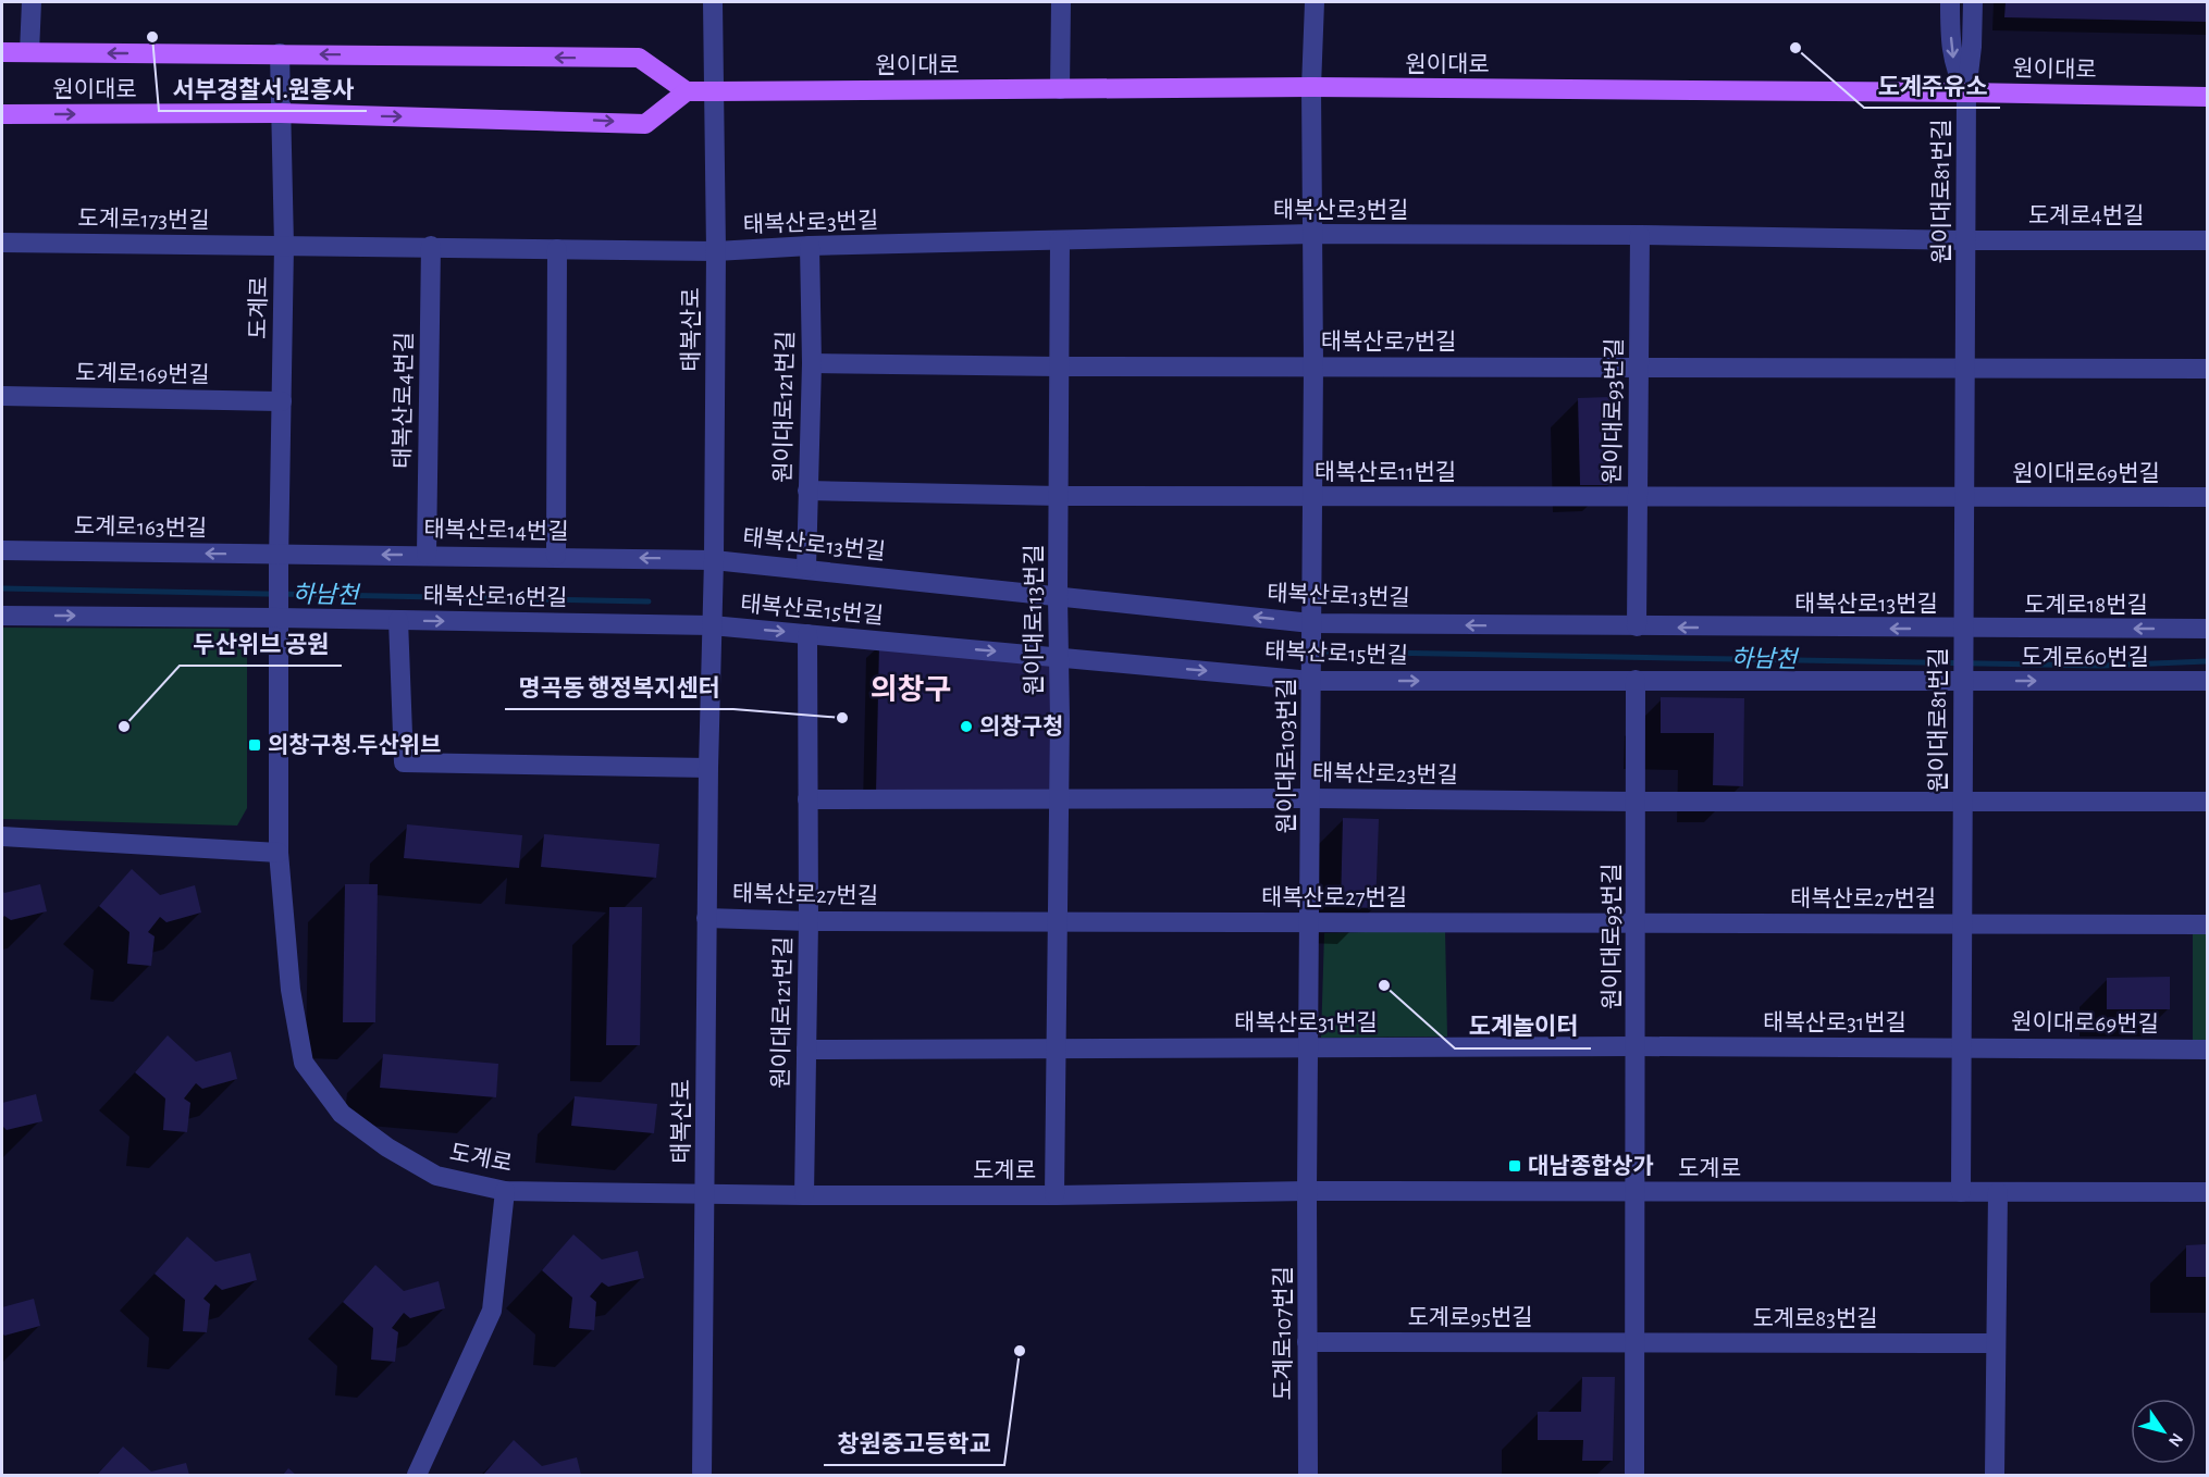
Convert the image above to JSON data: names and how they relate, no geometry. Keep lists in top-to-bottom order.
{
  "streets": {
    "main road": ["원이대로"],
    "street": [
      "원이대로81번길",
      "태복산로3번길",
      "도계로4번길",
      "도계로173번길",
      "도계로",
      "태복산로",
      "태복산로7번길",
      "도계로169번길",
      "태복산로4번길",
      "원이대로121번길",
      "원이대로93번길",
      "태복산로11번길",
      "원이대로69번길",
      "도계로163번길",
      "태복산로14번길",
      "태복산로13번길",
      "태복산로16번길",
      "도계로18번길",
      "태복산로15번길",
      "원이대로113번길",
      "도계로60번길",
      "원이대로103번길",
      "태복산로23번길",
      "태복산로27번길",
      "태복산로31번길",
      "도계로95번길",
      "도계로83번길",
      "도계로107번길"
    ]
  },
  "crossings": [
    ["원이대로", "원이대로81번길"],
    ["원이대로", "도계로"],
    ["원이대로", "태복산로"],
    ["원이대로", "원이대로103번길"],
    ["원이대로81번길", "태복산로3번길"],
    ["원이대로81번길", "도계로4번길"],
    ["원이대로81번길", "도계로"],
    ["원이대로81번길", "태복산로7번길"],
    ["원이대로81번길", "태복산로11번길"],
    ["원이대로81번길", "원이대로69번길"],
    ["원이대로81번길", "태복산로13번길"],
    ["원이대로81번길", "도계로18번길"],
    ["원이대로81번길", "태복산로15번길"],
    ["원이대로81번길", "도계로60번길"],
    ["원이대로81번길", "태복산로23번길"],
    ["원이대로81번길", "태복산로27번길"],
    ["원이대로81번길", "태복산로31번길"],
    ["태복산로3번길", "도계로4번길"],
    ["태복산로3번길", "태복산로"],
    ["태복산로3번길", "원이대로121번길"],
    ["태복산로3번길", "원이대로93번길"],
    ["태복산로3번길", "원이대로113번길"],
    ["태복산로3번길", "원이대로103번길"],
    ["도계로173번길", "도계로"],
    ["도계로", "태복산로"],
    ["도계로", "도계로169번길"],
    ["도계로", "원이대로121번길"],
    ["도계로", "원이대로93번길"],
    ["도계로", "도계로163번길"],
    ["도계로", "태복산로14번길"],
    ["도계로", "태복산로16번길"],
    ["도계로", "원이대로113번길"],
    ["도계로", "원이대로103번길"],
    ["도계로", "도계로107번길"],
    ["태복산로", "태복산로14번길"],
    ["태복산로", "태복산로13번길"],
    ["태복산로", "태복산로16번길"],
    ["태복산로", "태복산로15번길"],
    ["태복산로", "태복산로27번길"],
    ["태복산로7번길", "원이대로121번길"],
    ["태복산로7번길", "원이대로93번길"],
    ["태복산로7번길", "원이대로113번길"],
    ["태복산로7번길", "원이대로103번길"],
    ["태복산로4번길", "태복산로14번길"],
    ["원이대로121번길", "태복산로11번길"],
    ["원이대로121번길", "태복산로13번길"],
    ["원이대로121번길", "태복산로15번길"],
    ["원이대로121번길", "태복산로23번길"],
    ["원이대로121번길", "태복산로27번길"],
    ["원이대로121번길", "태복산로31번길"],
    ["원이대로93번길", "태복산로11번길"],
    ["원이대로93번길", "태복산로13번길"],
    ["원이대로93번길", "태복산로15번길"],
    ["원이대로93번길", "태복산로23번길"],
    ["원이대로93번길", "태복산로27번길"],
    ["원이대로93번길", "태복산로31번길"],
    ["태복산로11번길", "원이대로69번길"],
    ["태복산로11번길", "원이대로113번길"],
    ["태복산로11번길", "원이대로103번길"],
    ["원이대로69번길", "태복산로31번길"],
    ["도계로163번길", "태복산로14번길"],
    ["태복산로14번길", "태복산로13번길"],
    ["태복산로13번길", "도계로18번길"],
    ["태복산로13번길", "원이대로113번길"],
    ["태복산로13번길", "원이대로103번길"],
    ["태복산로16번길", "태복산로15번길"],
    ["태복산로15번길", "원이대로113번길"],
    ["태복산로15번길", "도계로60번길"],
    ["태복산로15번길", "원이대로103번길"],
    ["원이대로113번길", "태복산로23번길"],
    ["원이대로113번길", "태복산로27번길"],
    ["원이대로113번길", "태복산로31번길"],
    ["원이대로103번길", "태복산로23번길"],
    ["원이대로103번길", "태복산로27번길"],
    ["원이대로103번길", "태복산로31번길"],
    ["원이대로103번길", "도계로107번길"],
    ["도계로95번길", "도계로83번길"],
    ["도계로95번길", "도계로107번길"]
  ],
  "one_way": [
    "도계로163번길",
    "태복산로14번길",
    "태복산로13번길",
    "태복산로16번길",
    "태복산로15번길"
  ],
  "districts": ["의창구"],
  "water": ["하남천"],
  "places": {
    "other": [
      "서부경찰서.원흥사",
      "도계주유소",
      "명곡동 행정복지센터",
      "두산위브 공원",
      "의창구청",
      "도계놀이터",
      "창원중고등학교"
    ],
    "transit": ["의창구청.두산위브", "대남종합상가"]
  },
  "north": "bottom right"
}
